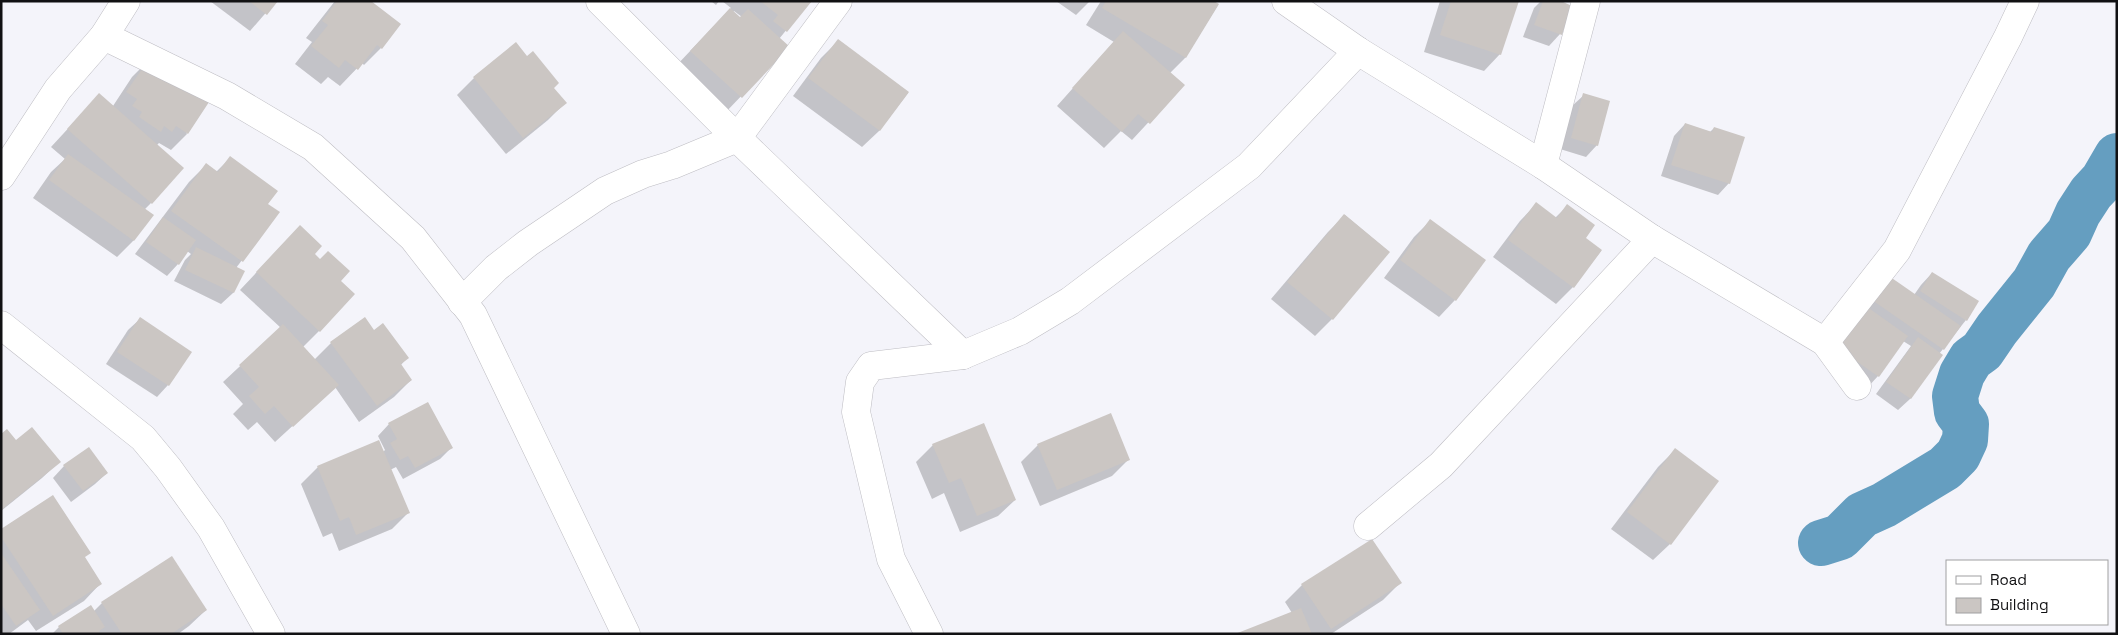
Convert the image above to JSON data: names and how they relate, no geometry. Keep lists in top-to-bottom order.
{
  "legend": ["Road", "Building"]
}
